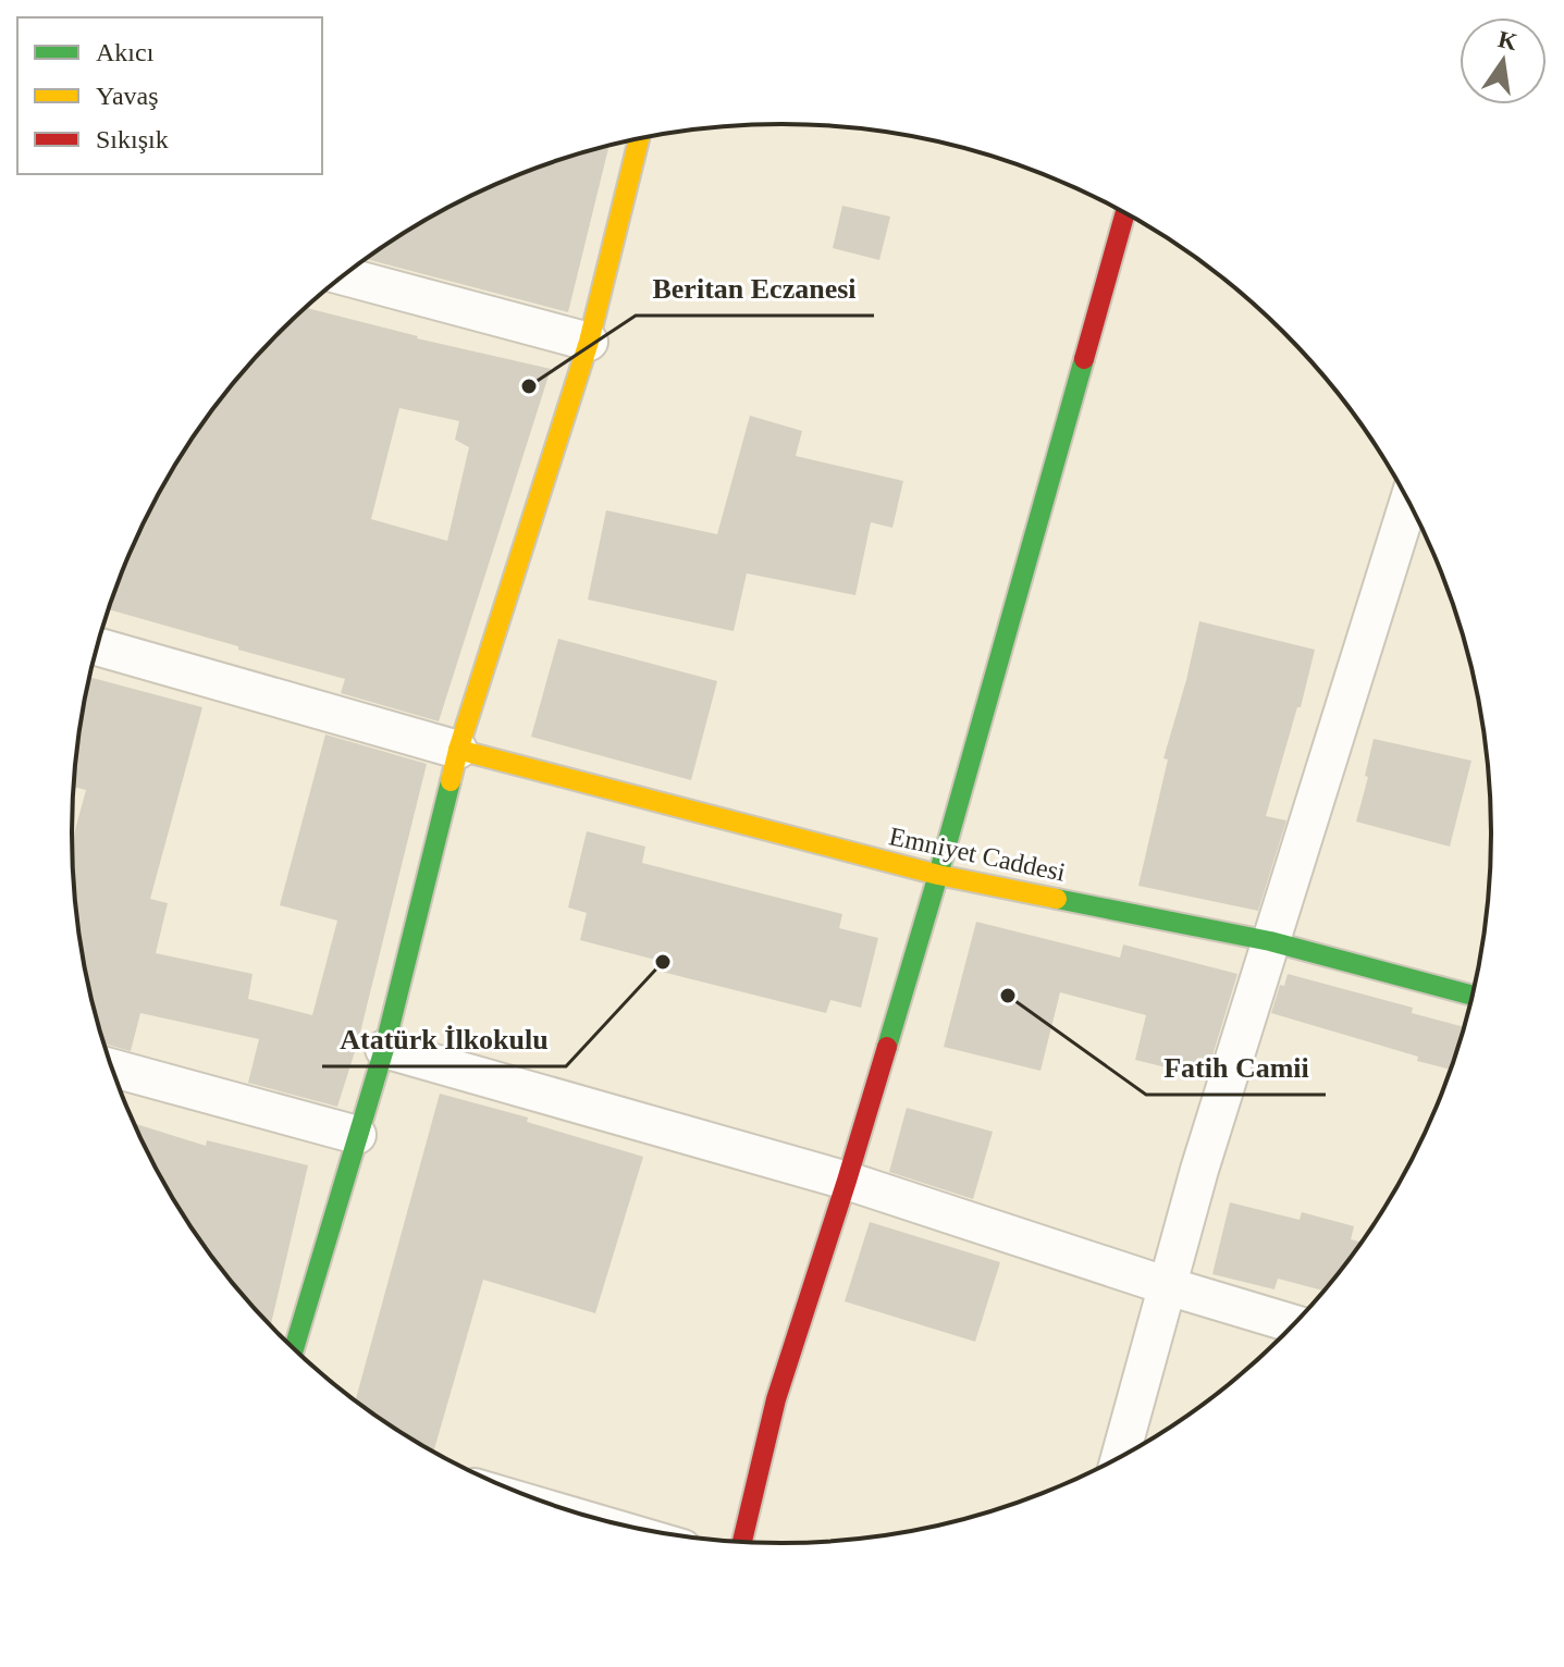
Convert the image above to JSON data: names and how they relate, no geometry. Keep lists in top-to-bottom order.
{
  "streets": {
    "street": ["Emniyet Caddesi"]
  },
  "places": ["Beritan Eczanesi", "Atatürk İlkokulu", "Fatih Camii"],
  "legend": ["Akıcı", "Yavaş", "Sıkışık"],
  "north": "top"
}
